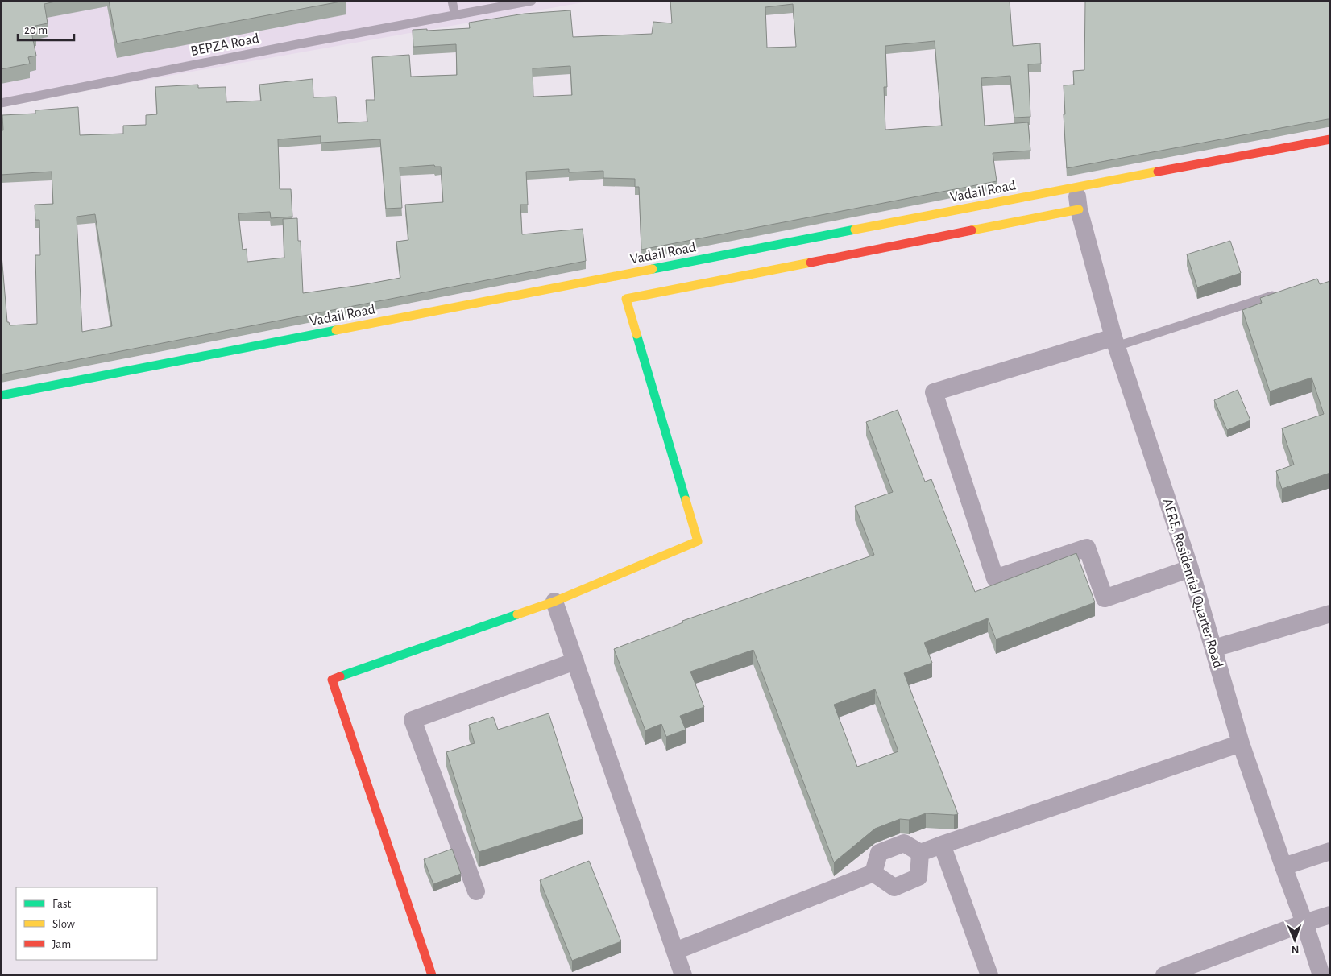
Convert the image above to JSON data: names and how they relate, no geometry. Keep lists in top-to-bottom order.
{
  "streets": {
    "street": ["Vadail Road", "AERE, Residential Quarter Road"],
    "lane": ["BEPZA Road"]
  },
  "crossings": [
    ["Vadail Road", "AERE, Residential Quarter Road"]
  ],
  "legend": ["Fast", "Slow", "Jam"],
  "scale_bar": "20 m",
  "north": "bottom"
}
